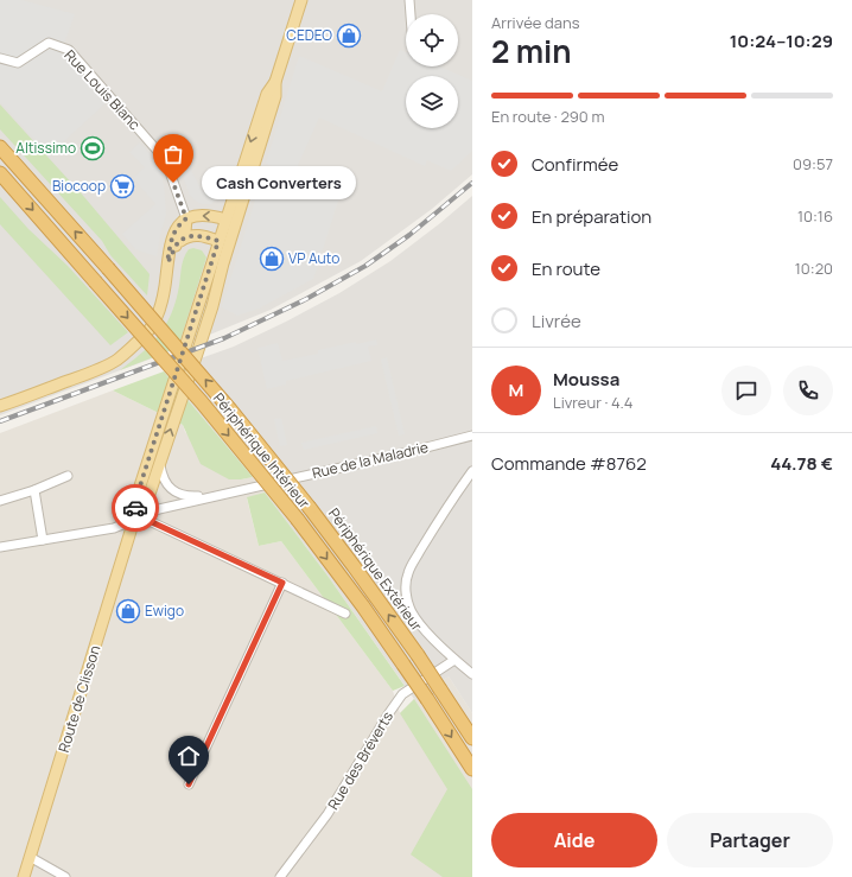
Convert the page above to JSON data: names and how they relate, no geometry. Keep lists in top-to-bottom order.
{
  "streets": {
    "highway": ["Périphérique Intérieur", "Périphérique Extérieur"],
    "main road": ["Route de Clisson"],
    "street": ["Rue Louis Blanc", "Rue de la Maladrie", "Rue des Bréverts"]
  },
  "crossings": [
    ["Rue de la Maladrie", "Route de Clisson"]
  ],
  "one_way": ["Périphérique Intérieur", "Périphérique Extérieur"],
  "places": {
    "shop": ["CEDEO", "VP Auto", "Ewigo"],
    "sports": ["Altissimo"],
    "other": ["Cash Converters"],
    "supermarket": ["Biocoop"]
  },
  "page": {
    "heading": ["2 min", "Arrivée dans", "10:24–10:29"],
    "panel": [
      "Moussa",
      "Livreur · 4.4",
      "Commande #8762",
      "44.78 €"
    ],
    "bar": "En route · 290 m",
    "list": [
      ["Confirmée", "09:57"],
      ["En préparation", "10:16"],
      ["En route", "10:20"],
      "Livrée"
    ],
    "bubble": "Cash Converters",
    "round": "M",
    "buttons": ["Aide", "Partager"]
  }
}
